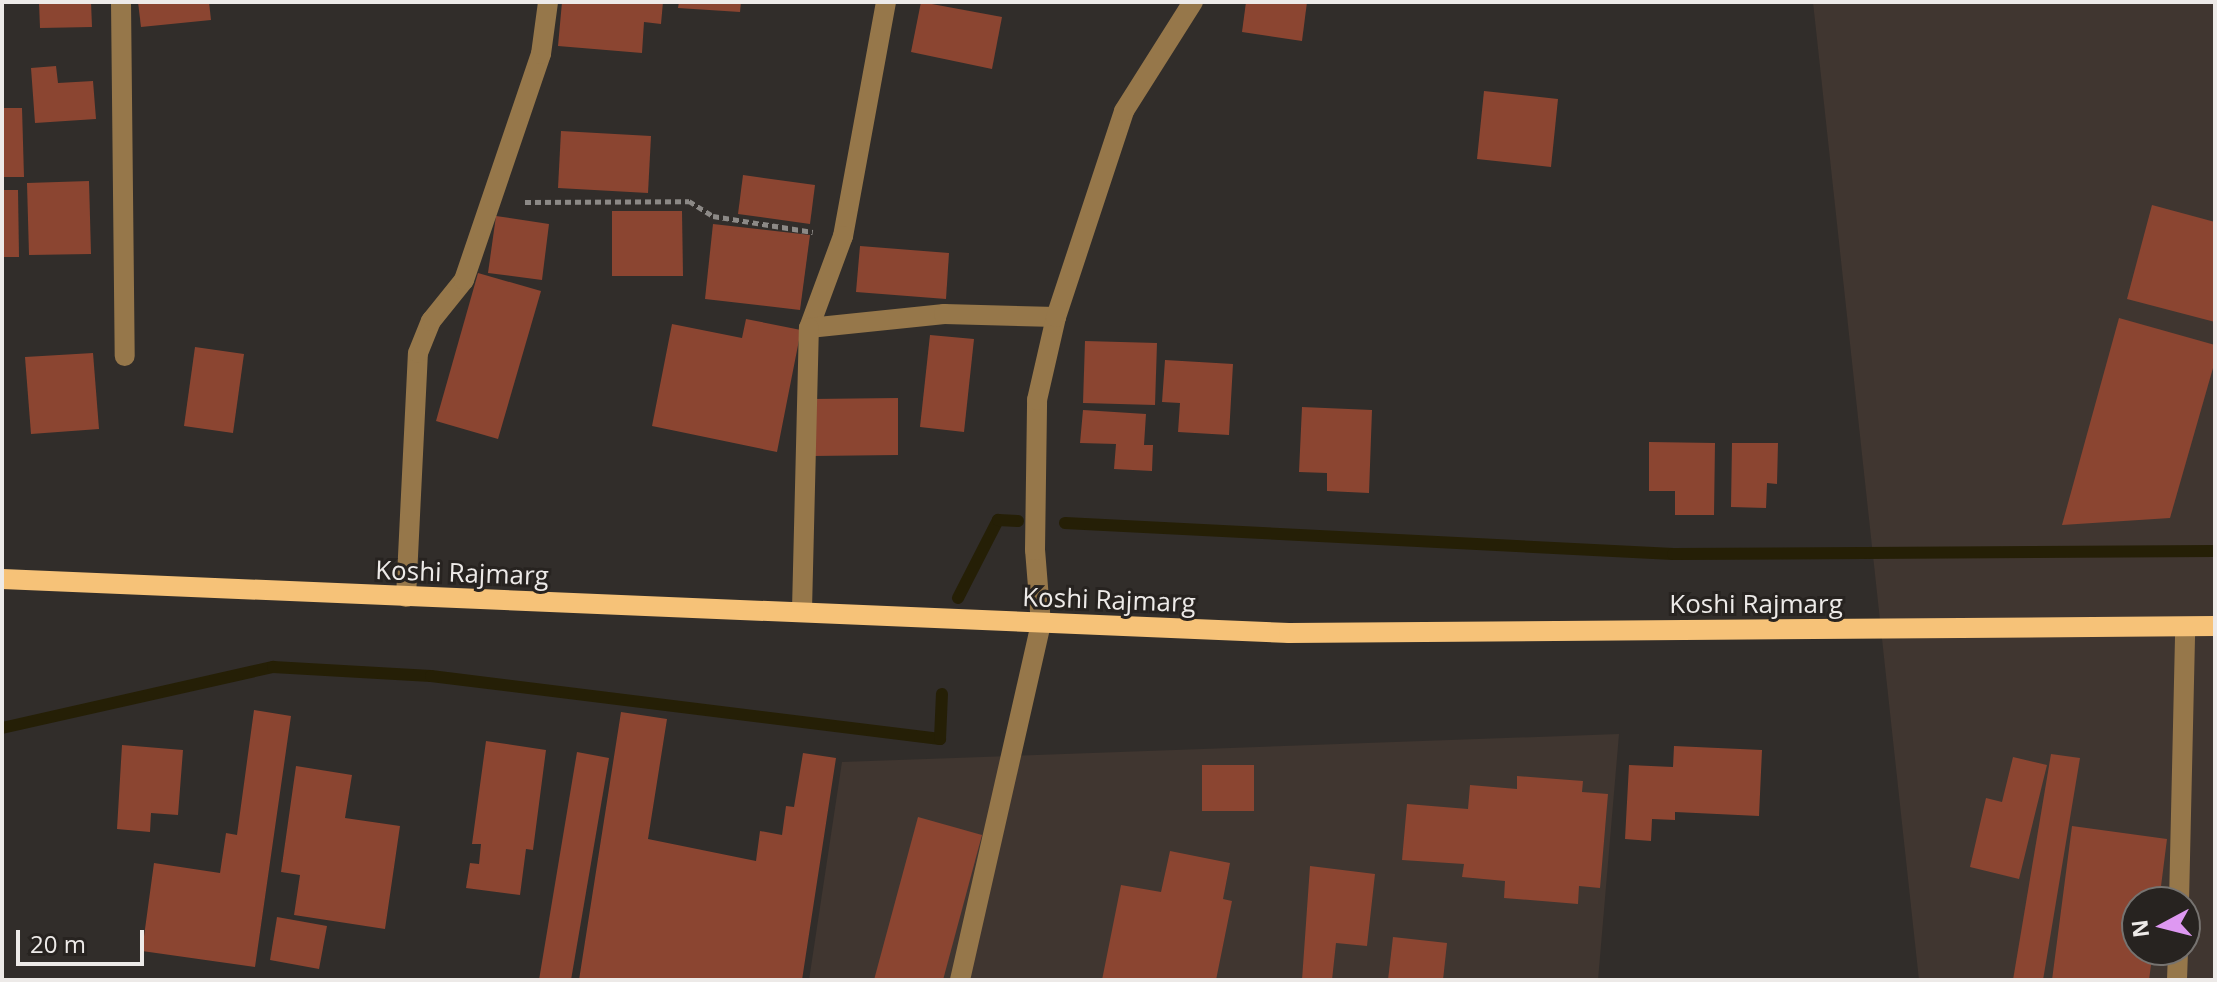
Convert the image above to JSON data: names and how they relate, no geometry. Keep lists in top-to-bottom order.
{
  "streets": {
    "main road": ["Koshi Rajmarg"]
  },
  "scale_bar": "20 m",
  "north": "left"
}
